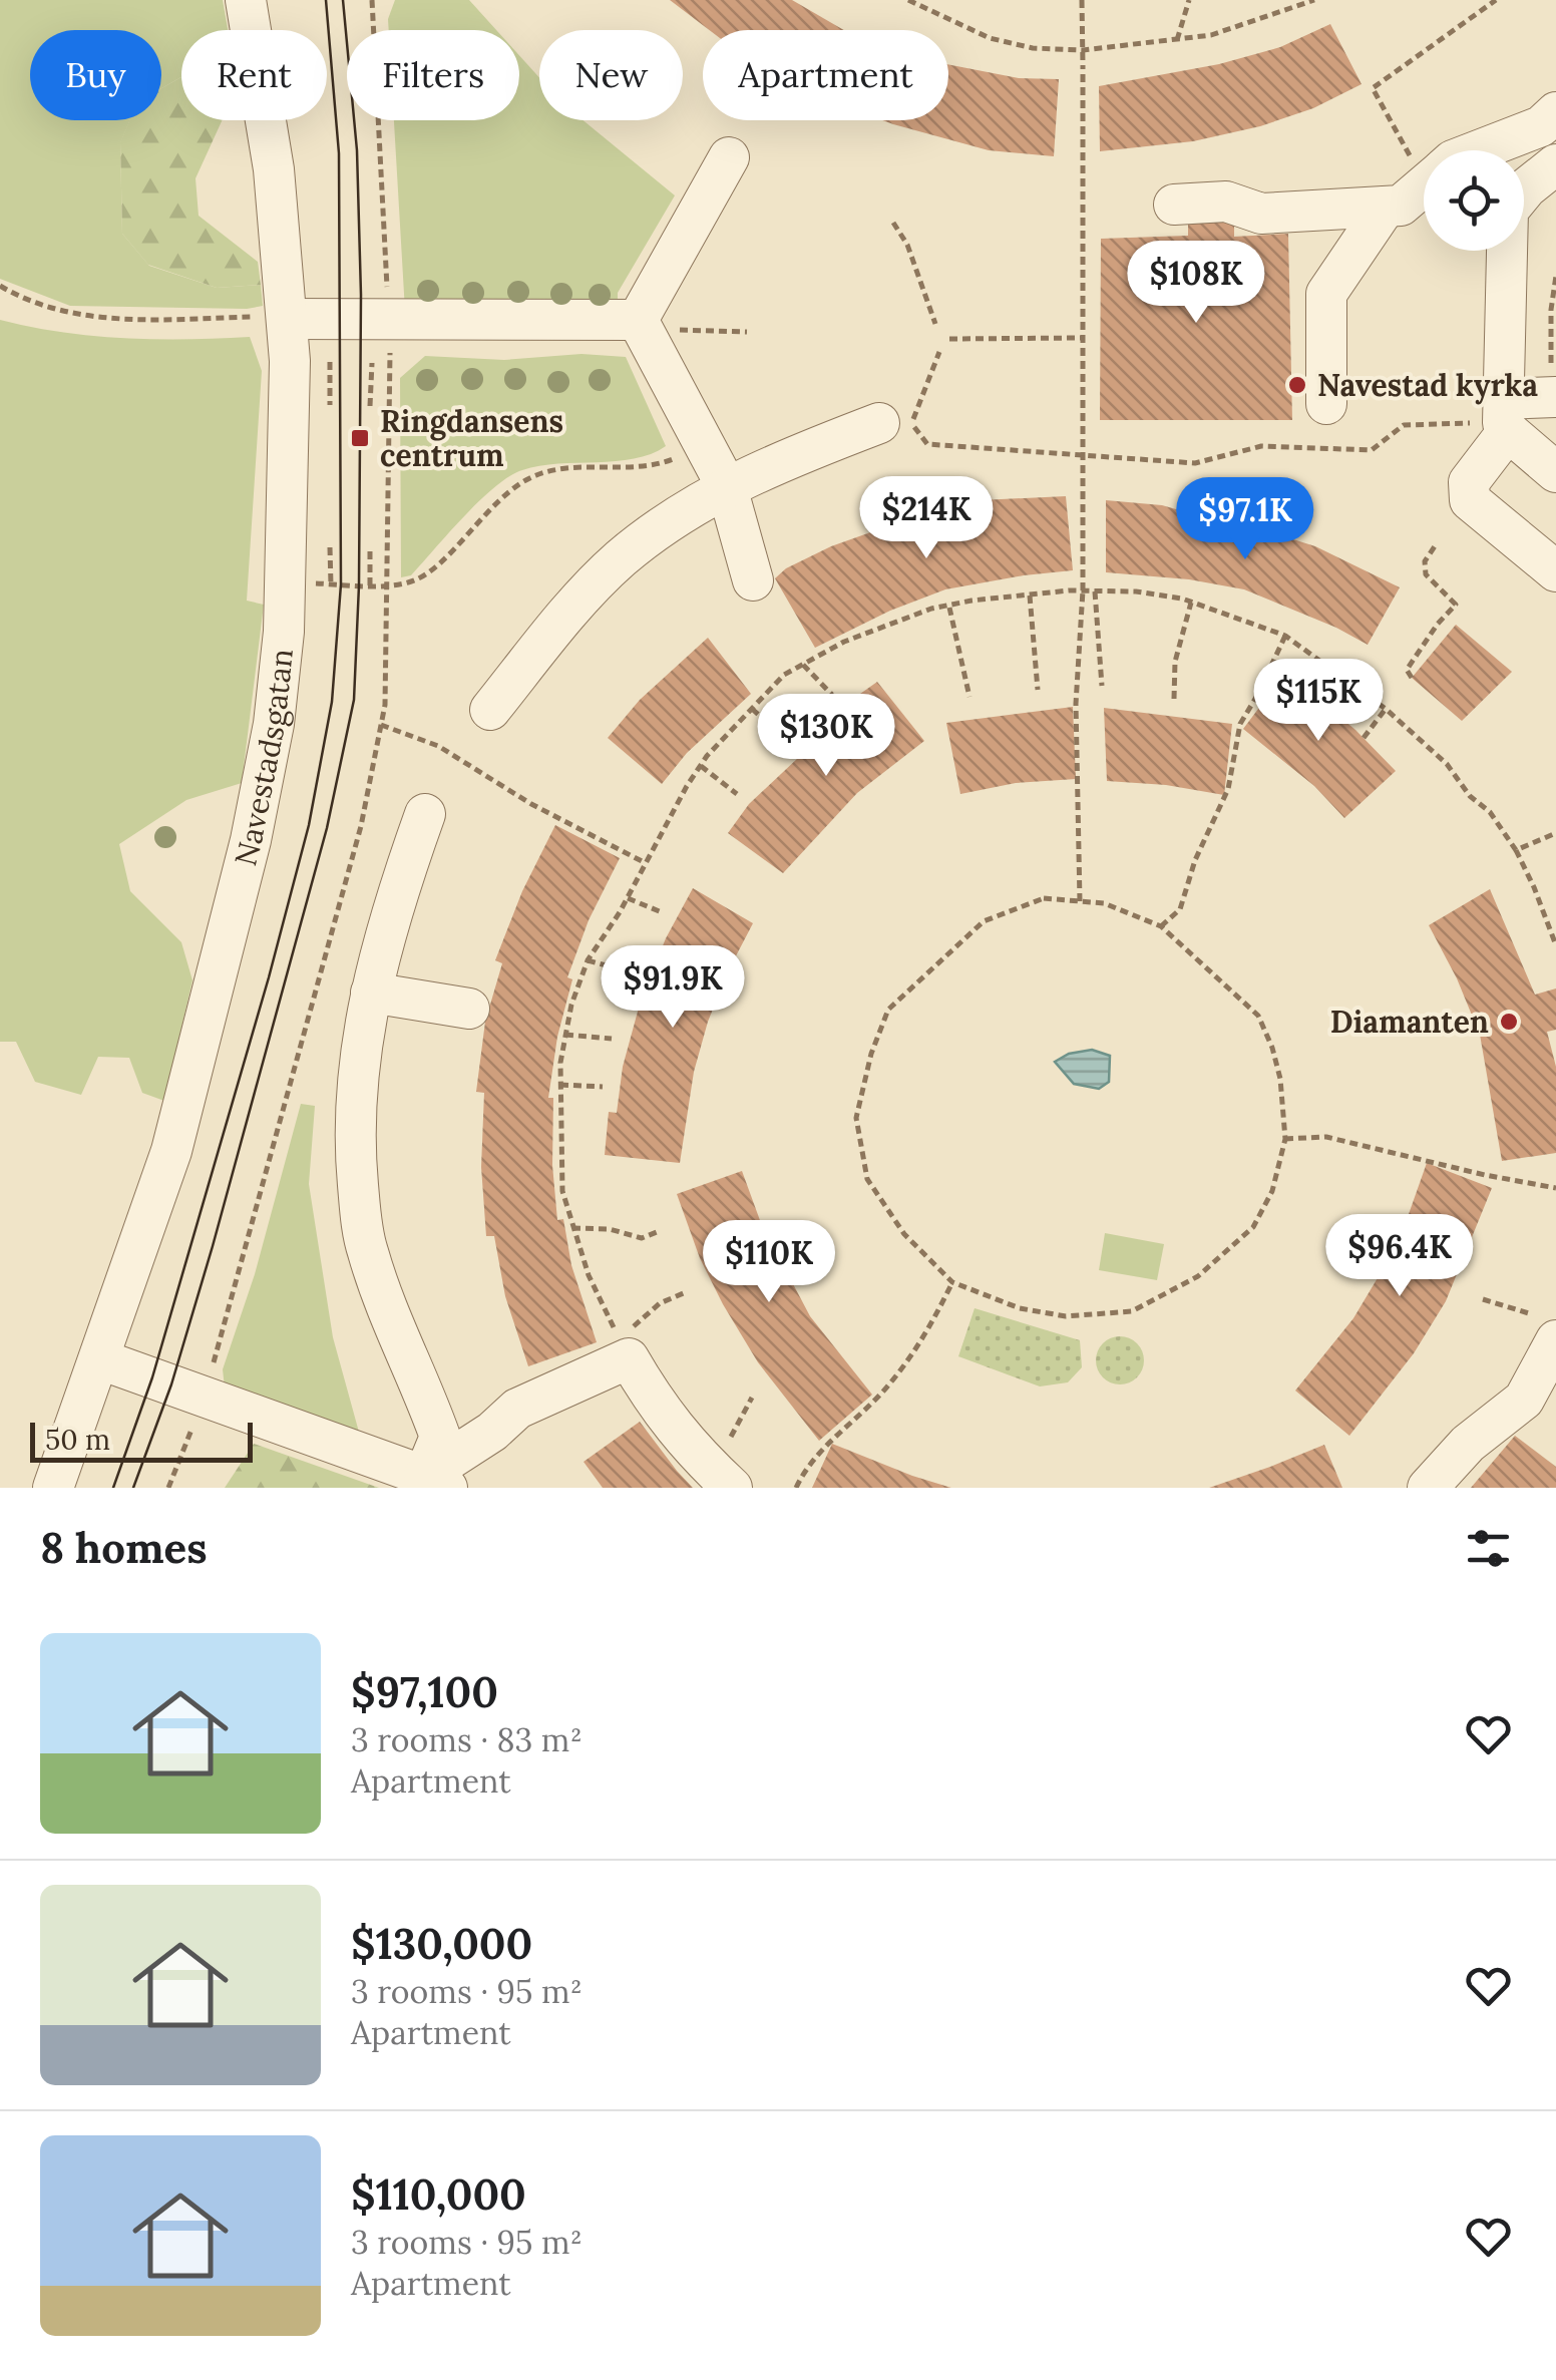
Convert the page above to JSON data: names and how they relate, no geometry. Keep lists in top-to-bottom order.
{
  "streets": {
    "street": ["Navestadsgatan"]
  },
  "places": {
    "other": ["Navestad kyrka", "Diamanten"],
    "transit": ["Ringdansens centrum"]
  },
  "scale_bar": "50 m",
  "page": {
    "chip": [
      "Buy",
      "Rent",
      "Filters",
      "New",
      "Apartment"
    ],
    "price": [
      "$108K",
      "$214K",
      "$97.1K",
      "$115K",
      "$130K",
      "$91.9K",
      "$96.4K",
      "$110K"
    ],
    "scale": "50 m",
    "heading": "8 homes",
    "list": [
      {
        "name": "$97,100",
        "note": "3 rooms · 83 m² · Apartment"
      },
      {
        "name": "$130,000",
        "note": "3 rooms · 95 m² · Apartment"
      },
      {
        "name": "$110,000",
        "note": "3 rooms · 95 m² · Apartment"
      }
    ]
  }
}
